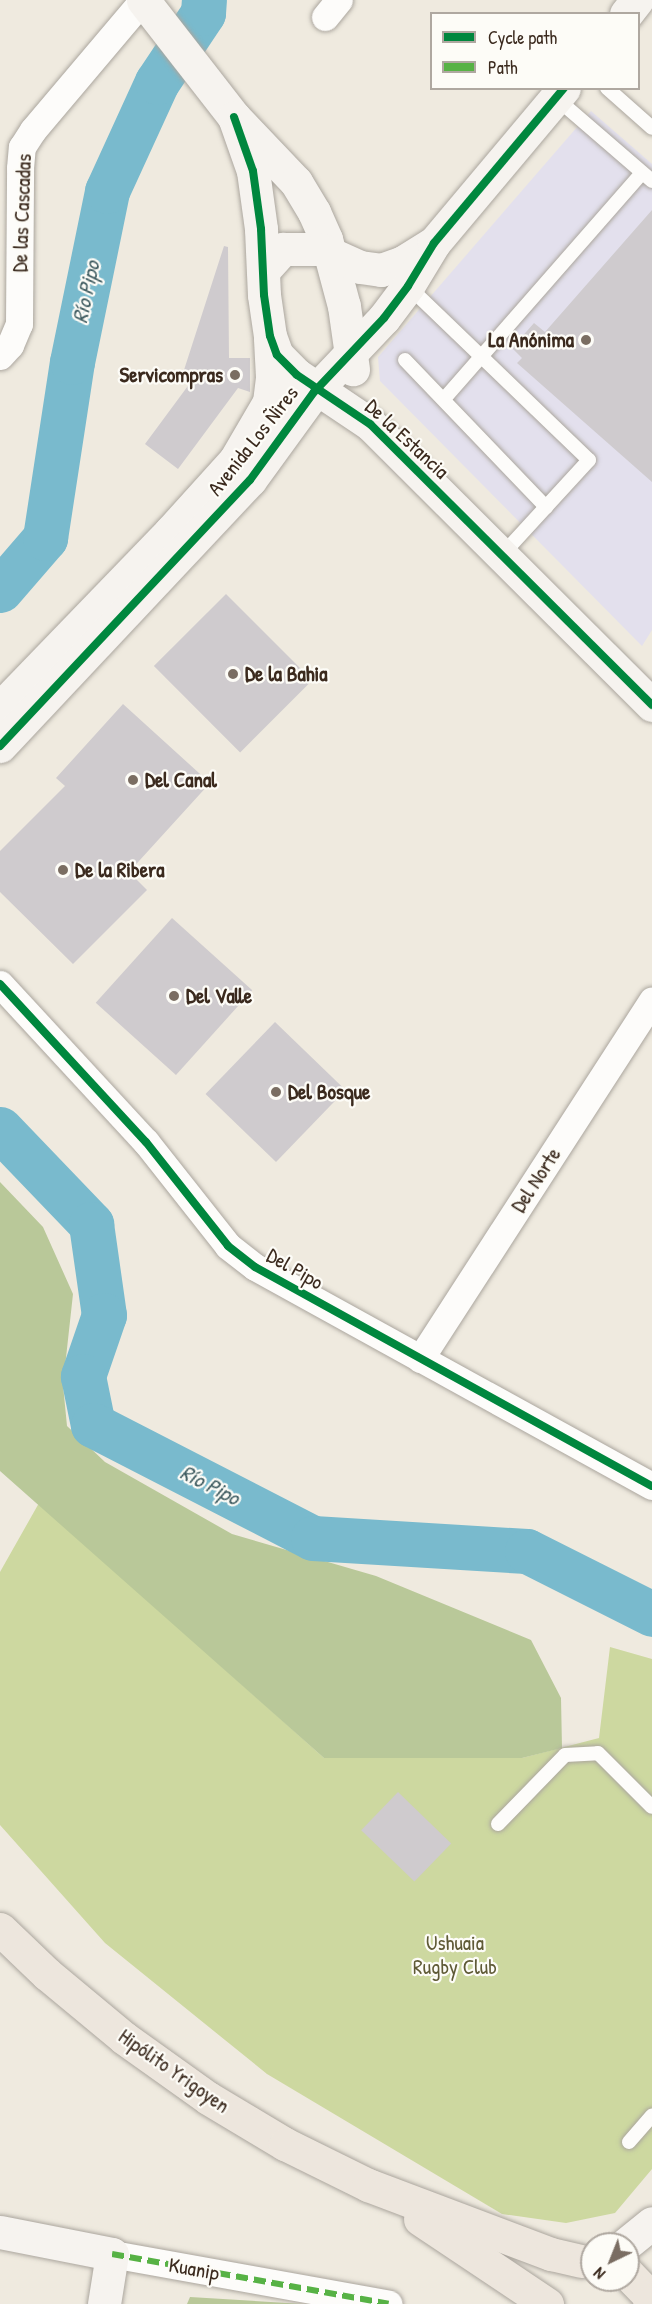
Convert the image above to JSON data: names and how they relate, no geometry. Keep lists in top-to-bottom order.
{
  "streets": {
    "main road": ["Hipólito Yrigoyen"],
    "street": [
      "De las Cascadas",
      "De la Estancia",
      "Avenida Los Ñires",
      "Del Norte",
      "Del Pipo",
      "Kuanip"
    ]
  },
  "crossings": [
    ["De las Cascadas", "De la Estancia"],
    ["De la Estancia", "Avenida Los Ñires"],
    ["Del Norte", "Del Pipo"]
  ],
  "water": ["Río Pipo"],
  "parks": ["Ushuaia Rugby Club"],
  "places": [
    "La Anónima",
    "Servicompras",
    "De la Bahia",
    "Del Canal",
    "De la Ribera",
    "Del Valle",
    "Del Bosque"
  ],
  "legend": ["Cycle path", "Path"],
  "north": "bottom left"
}
